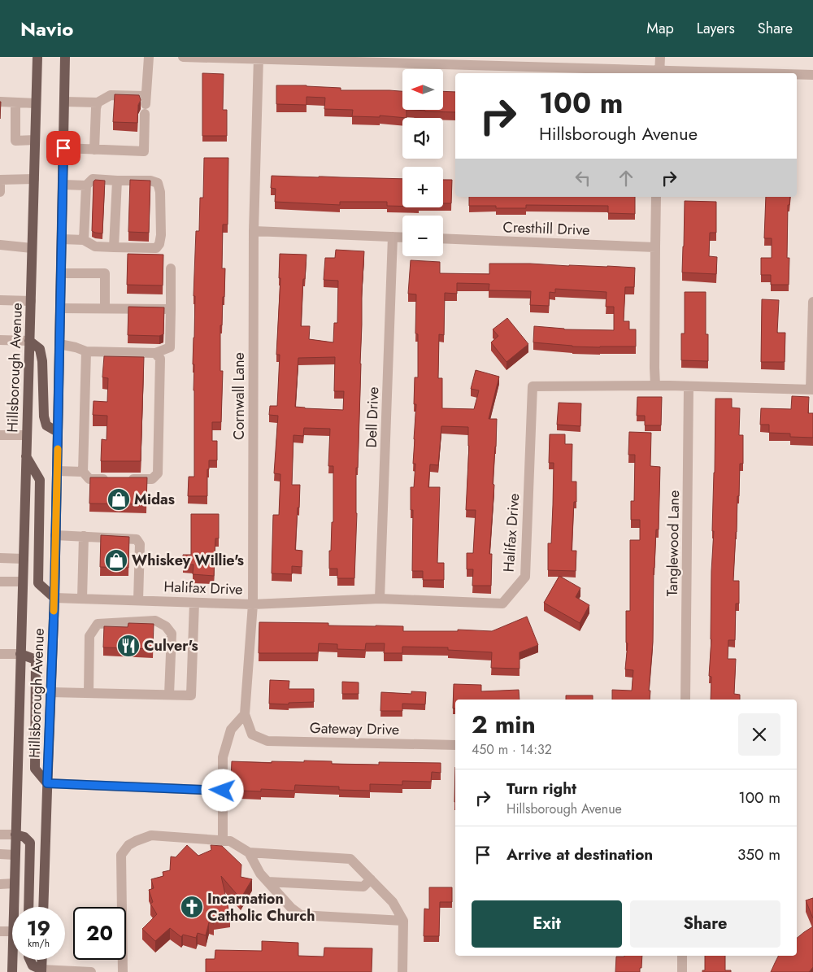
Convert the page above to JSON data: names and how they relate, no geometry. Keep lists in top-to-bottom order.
{
  "streets": {
    "main road": ["Hillsborough Avenue"],
    "street": [
      "Cresthill Drive",
      "Cornwall Lane",
      "Dell Drive",
      "Halifax Drive",
      "Tanglewood Lane",
      "Gateway Drive"
    ]
  },
  "crossings": [
    ["Hillsborough Avenue", "Halifax Drive"],
    ["Cornwall Lane", "Halifax Drive"],
    ["Cornwall Lane", "Gateway Drive"],
    ["Dell Drive", "Halifax Drive"],
    ["Halifax Drive", "Tanglewood Lane"]
  ],
  "places": {
    "shop": ["Midas", "Whiskey Willie's"],
    "restaurant": ["Culver's"],
    "church": ["Incarnation Catholic Church"]
  },
  "north": "left",
  "page": {
    "header": "Navio",
    "nav": ["Map", "Layers", "Share"],
    "map_buttons": ["+", "−"],
    "turn": ["100 m", "Hillsborough Avenue"],
    "heading": ["2 min", "450 m · 14:32"],
    "list": [
      {
        "name": "Turn right",
        "note": "Hillsborough Avenue",
        "value": "100 m"
      },
      {
        "name": "Arrive at destination",
        "value": "350 m"
      }
    ],
    "buttons": ["Exit", "Share"],
    "speed": "19 km/h",
    "limit": "20"
  }
}
